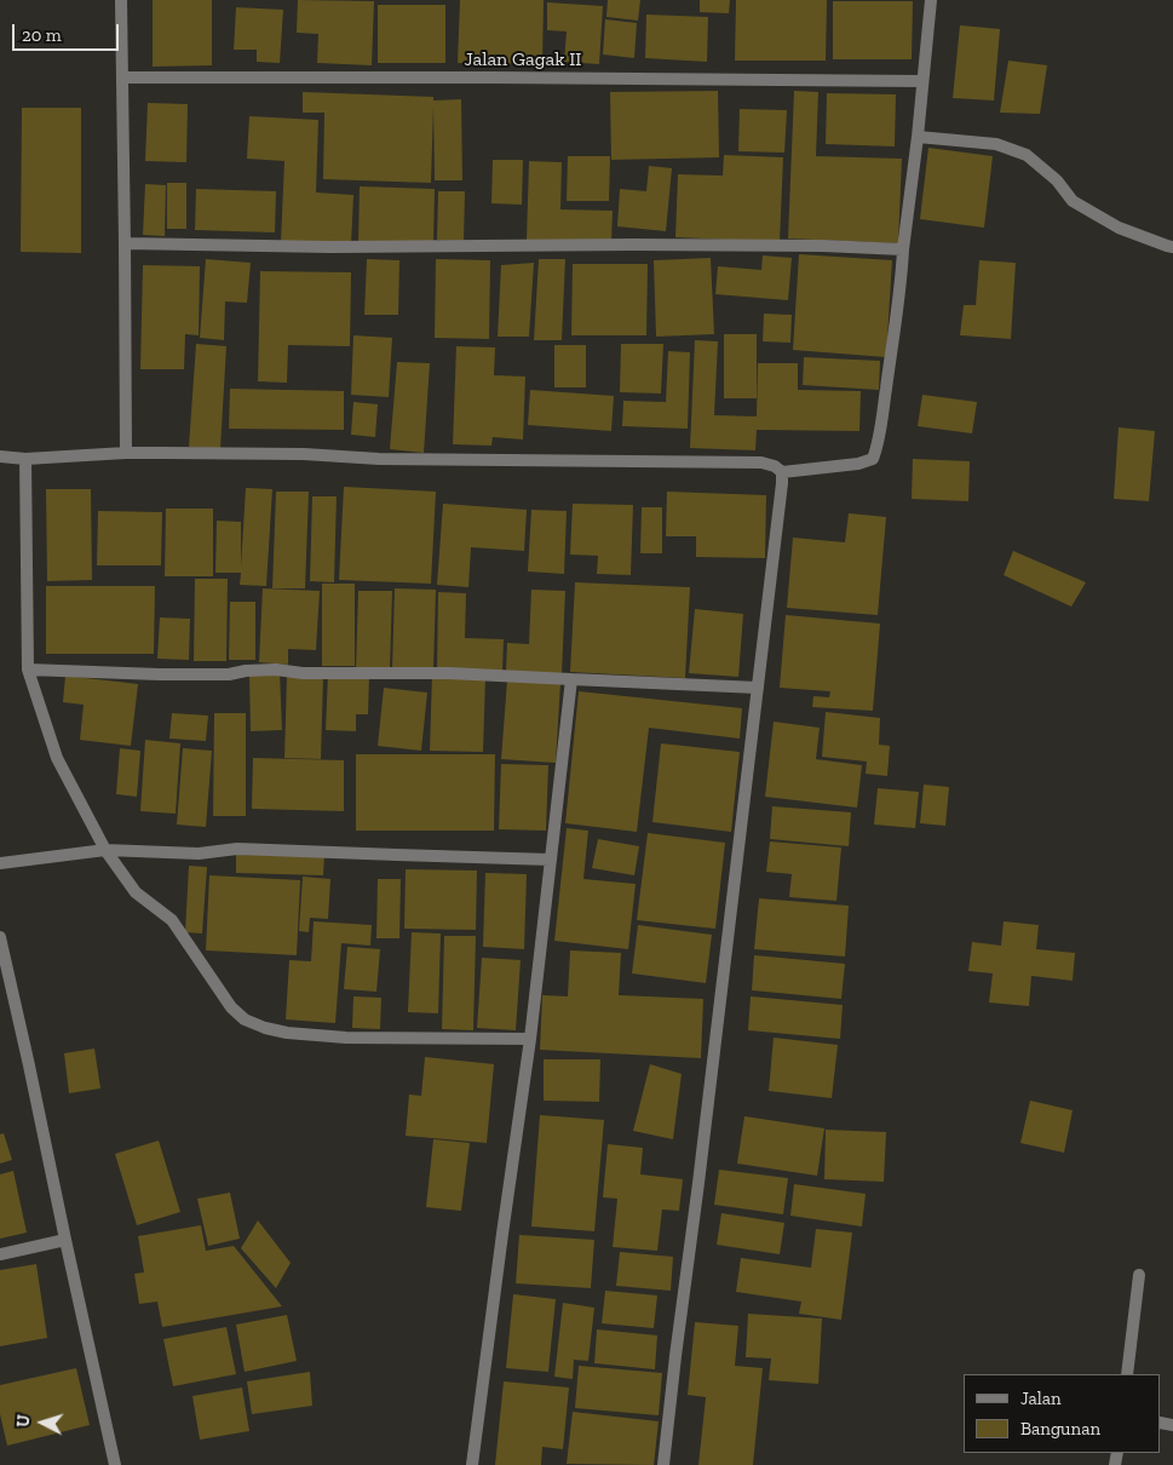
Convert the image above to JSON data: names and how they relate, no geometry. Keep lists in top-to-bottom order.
{
  "streets": {
    "street": ["Jalan Gagak II"]
  },
  "legend": ["Jalan", "Bangunan"],
  "scale_bar": "20 m",
  "north": "left"
}
